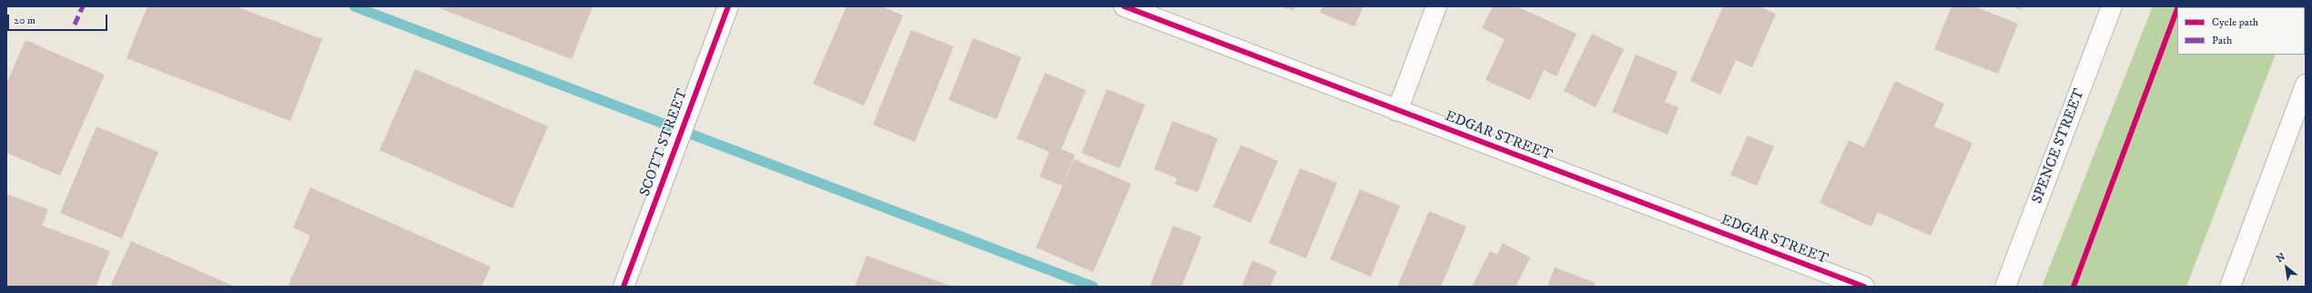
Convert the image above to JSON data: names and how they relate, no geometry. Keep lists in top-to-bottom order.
{
  "streets": {
    "street": ["EDGAR STREET", "SCOTT STREET", "SPENCE STREET"]
  },
  "legend": ["Cycle path", "Path"],
  "scale_bar": "20 m",
  "north": "top left"
}
